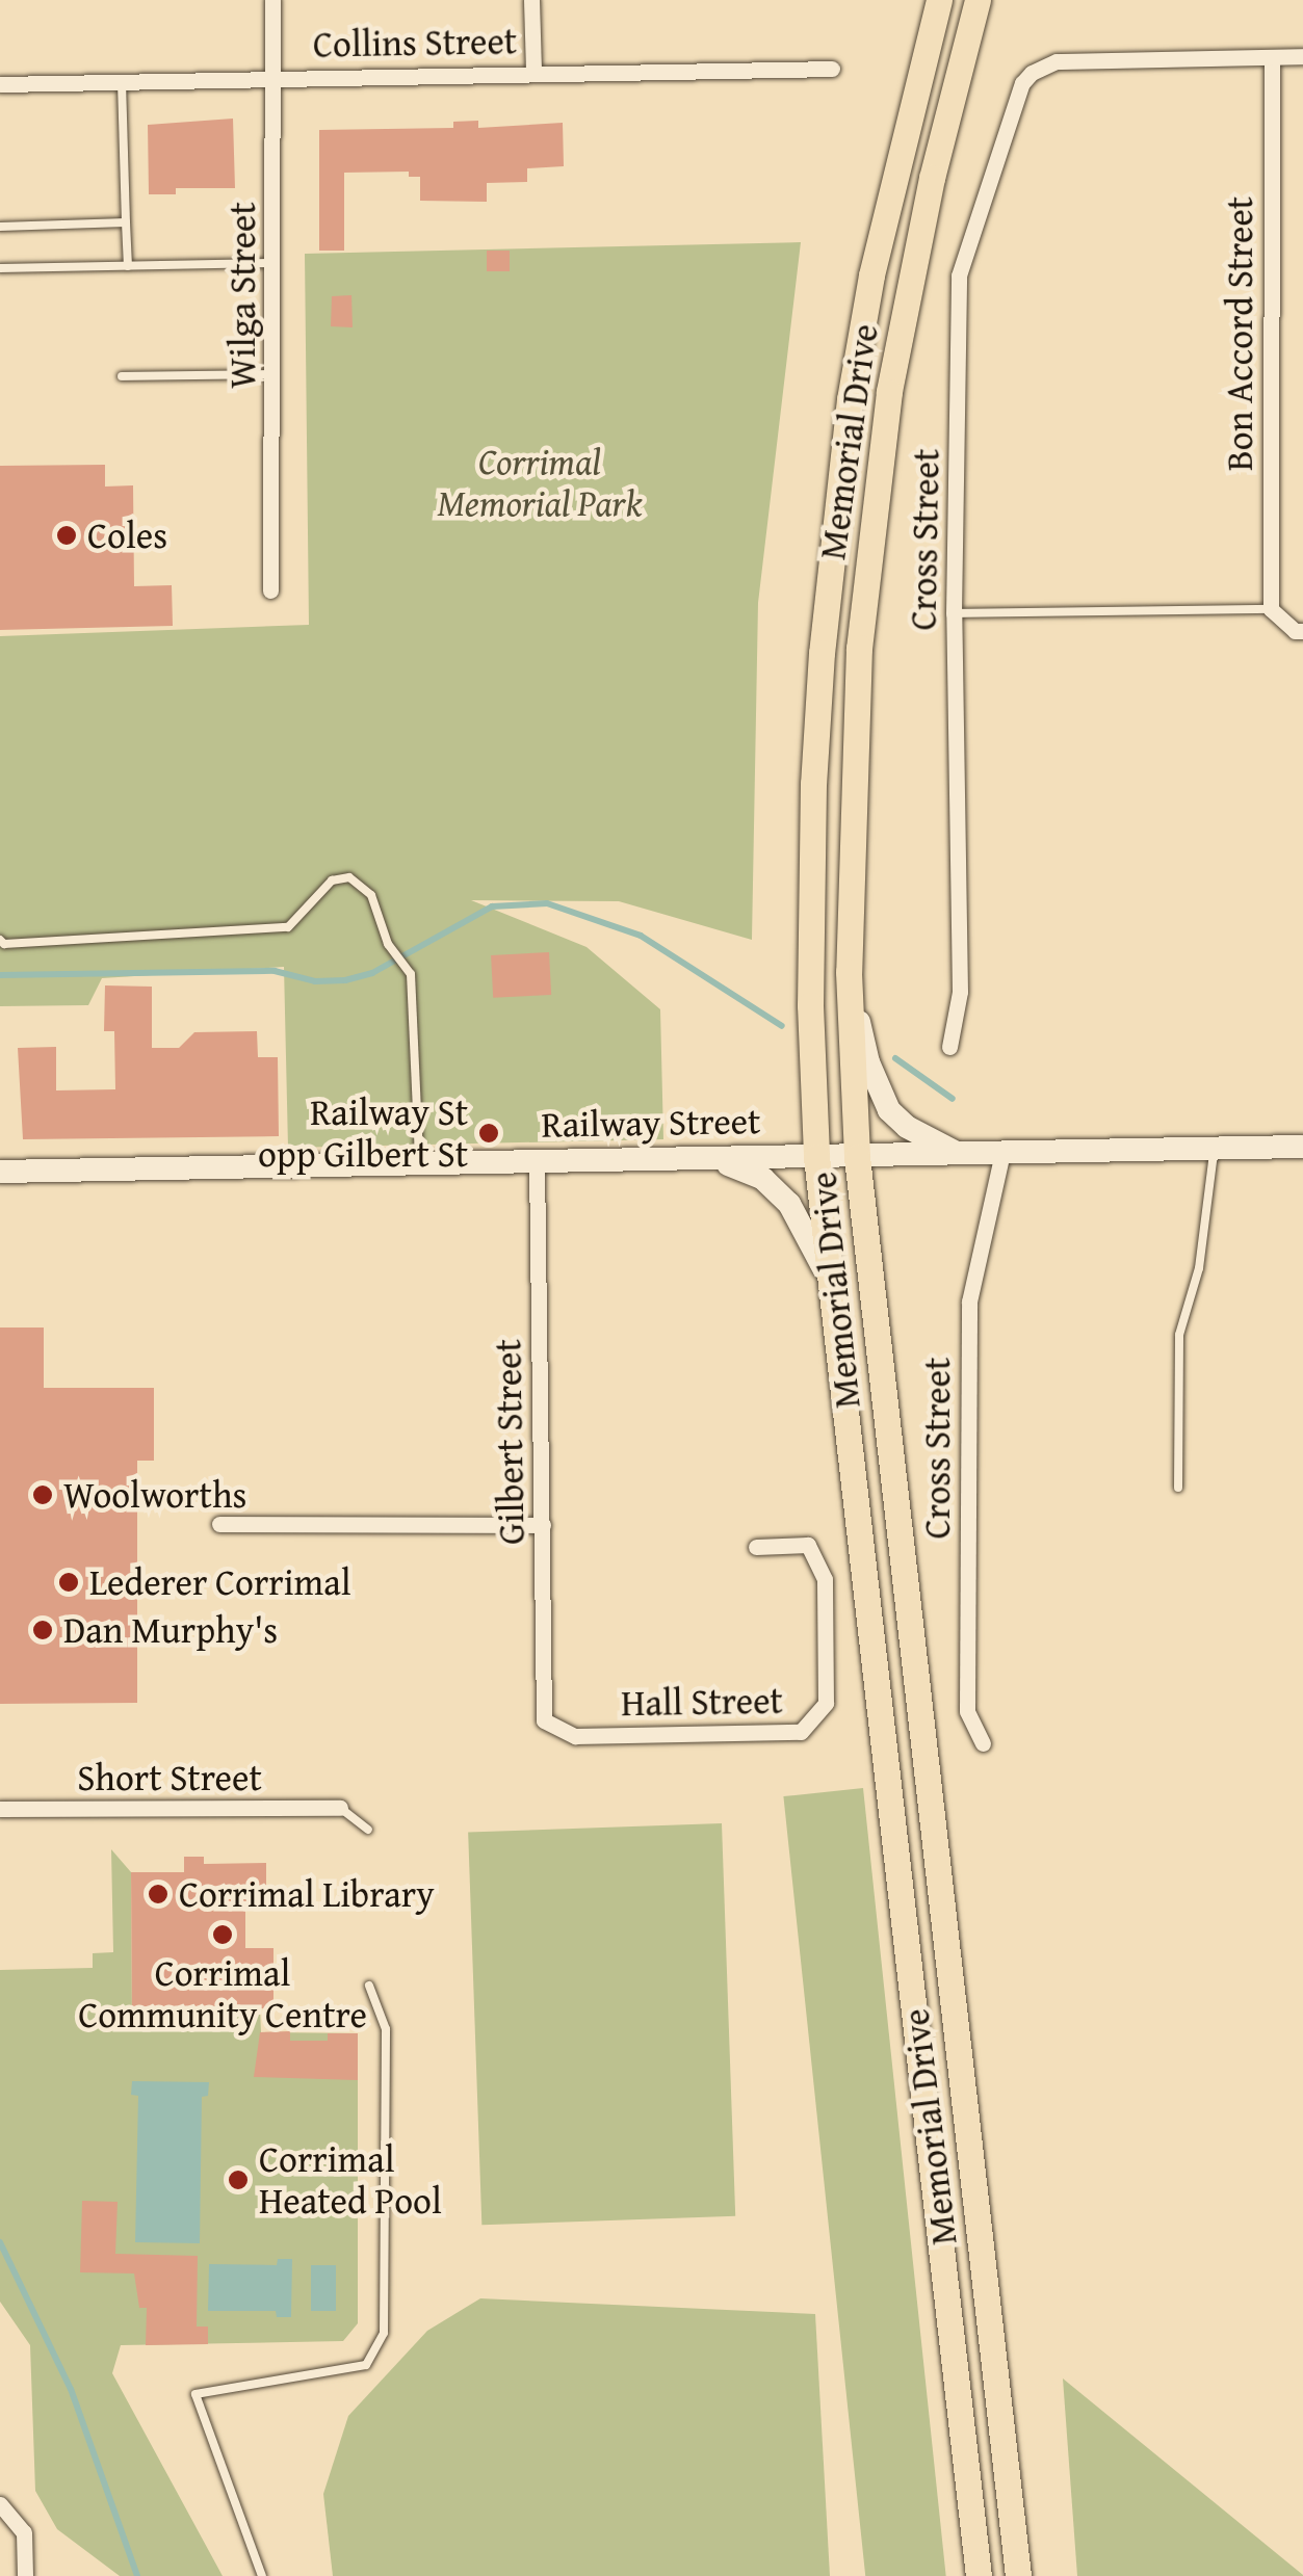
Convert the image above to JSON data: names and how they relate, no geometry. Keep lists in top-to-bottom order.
{
  "streets": {
    "main road": ["Memorial Drive", "Railway Street"],
    "street": [
      "Collins Street",
      "Wilga Street",
      "Bon Accord Street",
      "Cross Street",
      "Gilbert Street",
      "Hall Street",
      "Short Street"
    ]
  },
  "crossings": [
    ["Collins Street", "Wilga Street"],
    ["Bon Accord Street", "Cross Street"],
    ["Memorial Drive", "Railway Street"],
    ["Cross Street", "Railway Street"],
    ["Railway Street", "Gilbert Street"],
    ["Gilbert Street", "Hall Street"]
  ],
  "parks": ["Corrimal Memorial Park"],
  "places": [
    "Coles",
    "Railway St opp Gilbert St",
    "Woolworths",
    "Lederer Corrimal",
    "Dan Murphy's",
    "Corrimal Library",
    "Corrimal Community Centre",
    "Corrimal Heated Pool"
  ]
}
